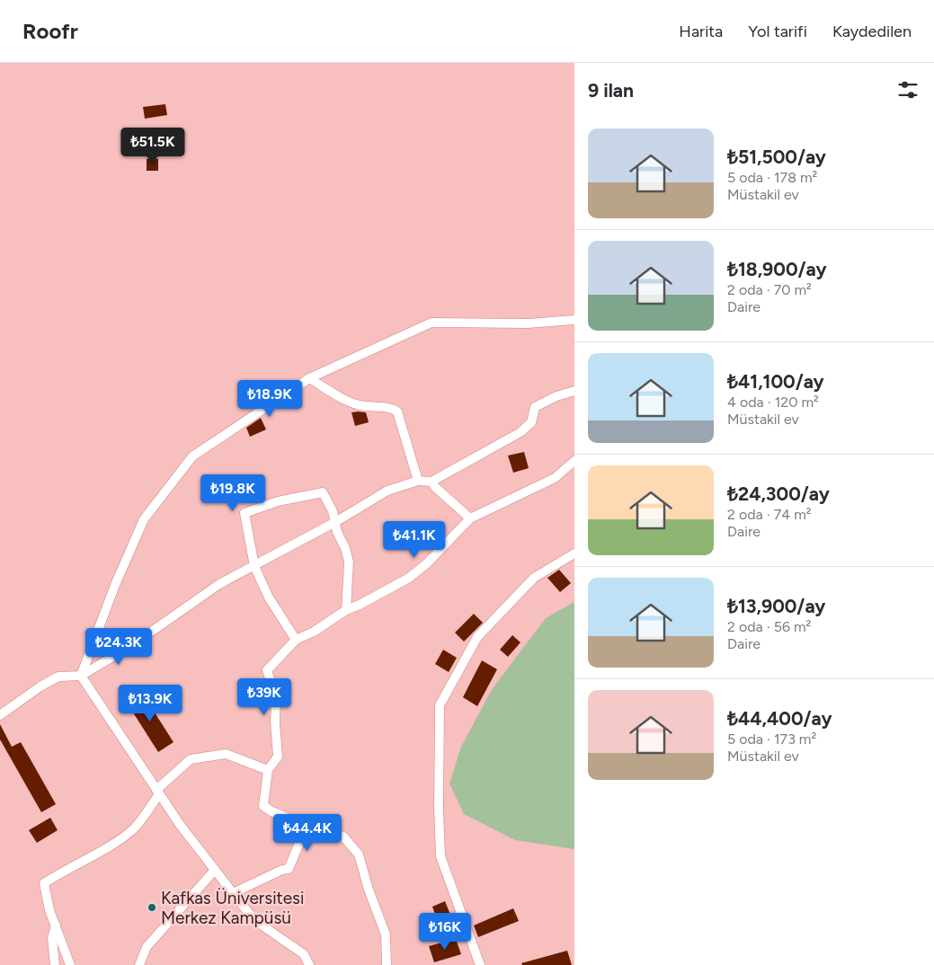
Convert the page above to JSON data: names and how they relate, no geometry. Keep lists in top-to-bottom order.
{
  "places": ["Kafkas Üniversitesi Merkez Kampüsü"],
  "page": {
    "header": "Roofr",
    "nav": ["Harita", "Yol tarifi", "Kaydedilen"],
    "heading": "9 ilan",
    "list": [
      {
        "name": "₺51,500/ay",
        "note": "5 oda · 178 m² · Müstakil ev"
      },
      {
        "name": "₺18,900/ay",
        "note": "2 oda · 70 m² · Daire"
      },
      {
        "name": "₺41,100/ay",
        "note": "4 oda · 120 m² · Müstakil ev"
      },
      {
        "name": "₺24,300/ay",
        "note": "2 oda · 74 m² · Daire"
      },
      {
        "name": "₺13,900/ay",
        "note": "2 oda · 56 m² · Daire"
      },
      {
        "name": "₺44,400/ay",
        "note": "5 oda · 173 m² · Müstakil ev"
      }
    ],
    "price": [
      "₺51.5K",
      "₺18.9K",
      "₺19.8K",
      "₺41.1K",
      "₺24.3K",
      "₺39K",
      "₺13.9K",
      "₺44.4K",
      "₺16K"
    ]
  }
}
